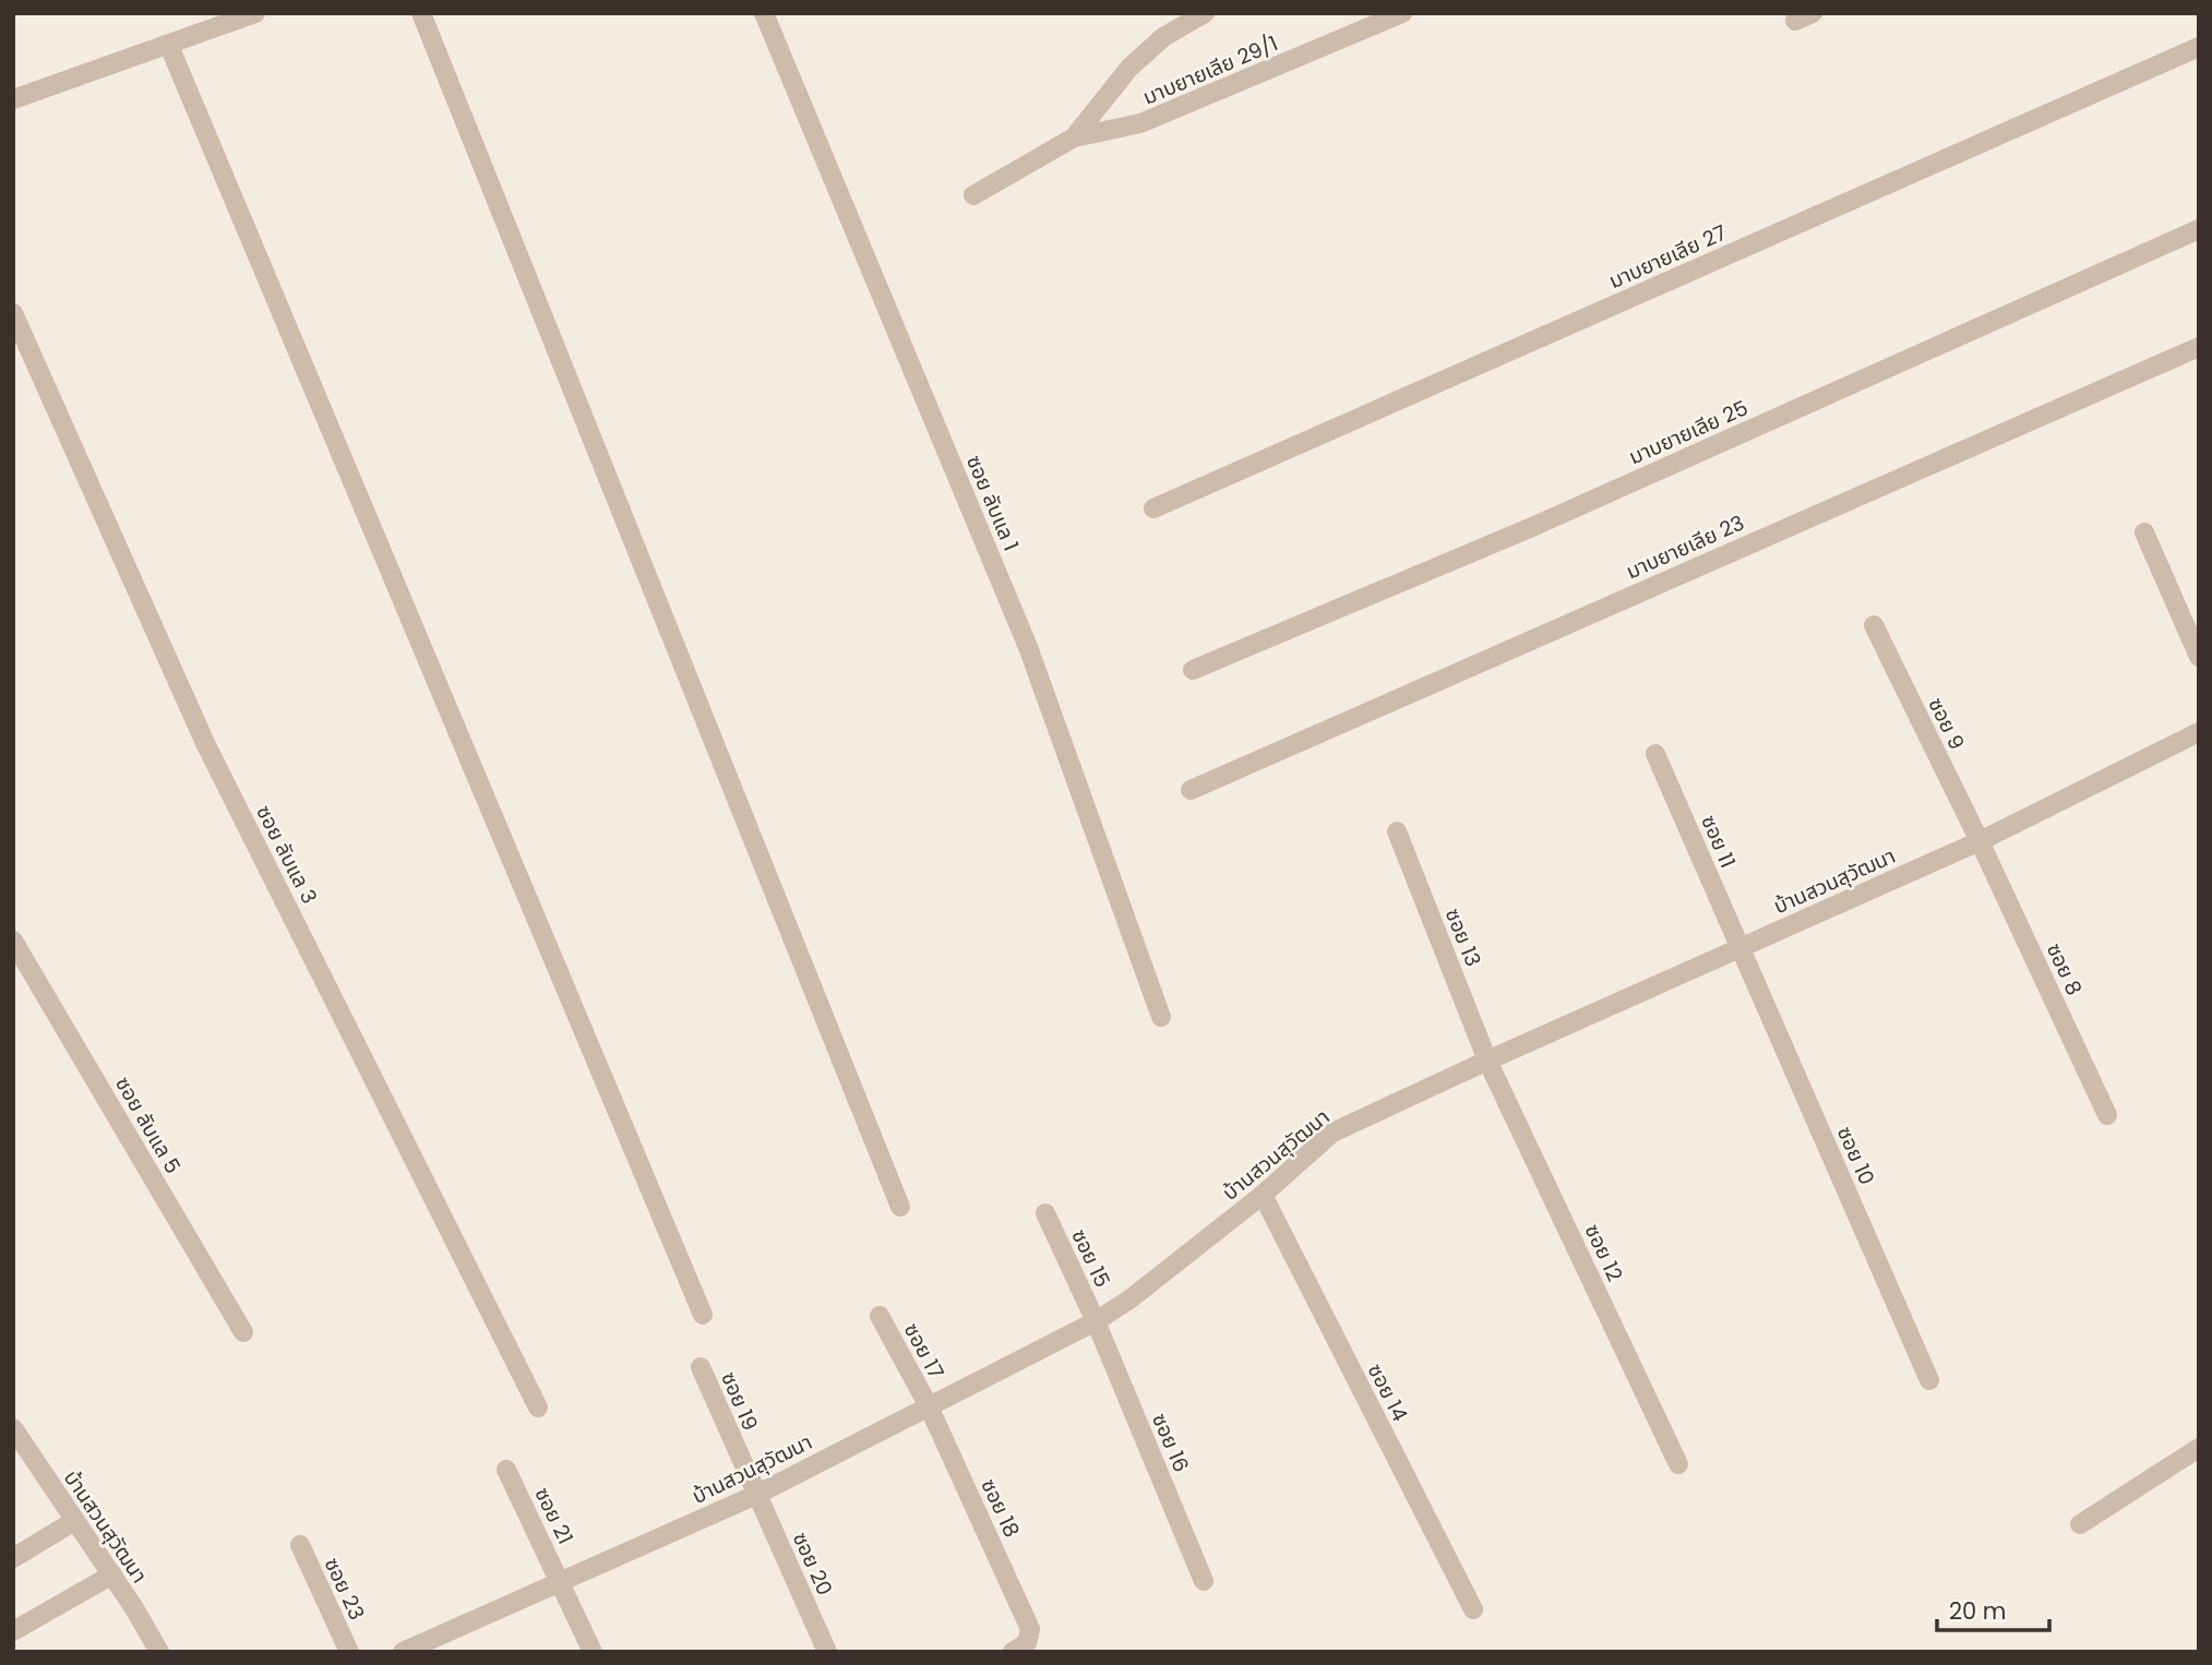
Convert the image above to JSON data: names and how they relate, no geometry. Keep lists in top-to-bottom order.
{
  "streets": {
    "street": [
      "มาบยายเลีย 29/1",
      "มาบยายเลีย 27",
      "มาบยายเลีย 25",
      "ซอย ลับแล 1",
      "มาบยายเลีย 23",
      "ซอย 9",
      "ซอย 11",
      "ซอย ลับแล 3",
      "บ้านสวนสุวัฒนา",
      "ซอย 13",
      "ซอย 8",
      "ซอย ลับแล 5",
      "ซอย 10",
      "ซอย 12",
      "ซอย 15",
      "ซอย 17",
      "ซอย 14",
      "ซอย 19",
      "ซอย 16",
      "ซอย 18",
      "ซอย 21",
      "ซอย 20",
      "ซอย 23"
    ]
  },
  "crossings": [
    ["ซอย 9", "บ้านสวนสุวัฒนา"],
    ["ซอย 9", "ซอย 8"],
    ["ซอย 11", "บ้านสวนสุวัฒนา"],
    ["ซอย 11", "ซอย 10"],
    ["บ้านสวนสุวัฒนา", "ซอย 13"],
    ["บ้านสวนสุวัฒนา", "ซอย 8"],
    ["บ้านสวนสุวัฒนา", "ซอย 10"],
    ["บ้านสวนสุวัฒนา", "ซอย 12"],
    ["บ้านสวนสุวัฒนา", "ซอย 15"],
    ["บ้านสวนสุวัฒนา", "ซอย 17"],
    ["บ้านสวนสุวัฒนา", "ซอย 14"],
    ["บ้านสวนสุวัฒนา", "ซอย 19"],
    ["บ้านสวนสุวัฒนา", "ซอย 16"],
    ["บ้านสวนสุวัฒนา", "ซอย 18"],
    ["บ้านสวนสุวัฒนา", "ซอย 21"],
    ["บ้านสวนสุวัฒนา", "ซอย 20"],
    ["ซอย 13", "ซอย 12"],
    ["ซอย 15", "ซอย 16"],
    ["ซอย 17", "ซอย 18"],
    ["ซอย 19", "ซอย 20"]
  ],
  "scale_bar": "20 m"
}
